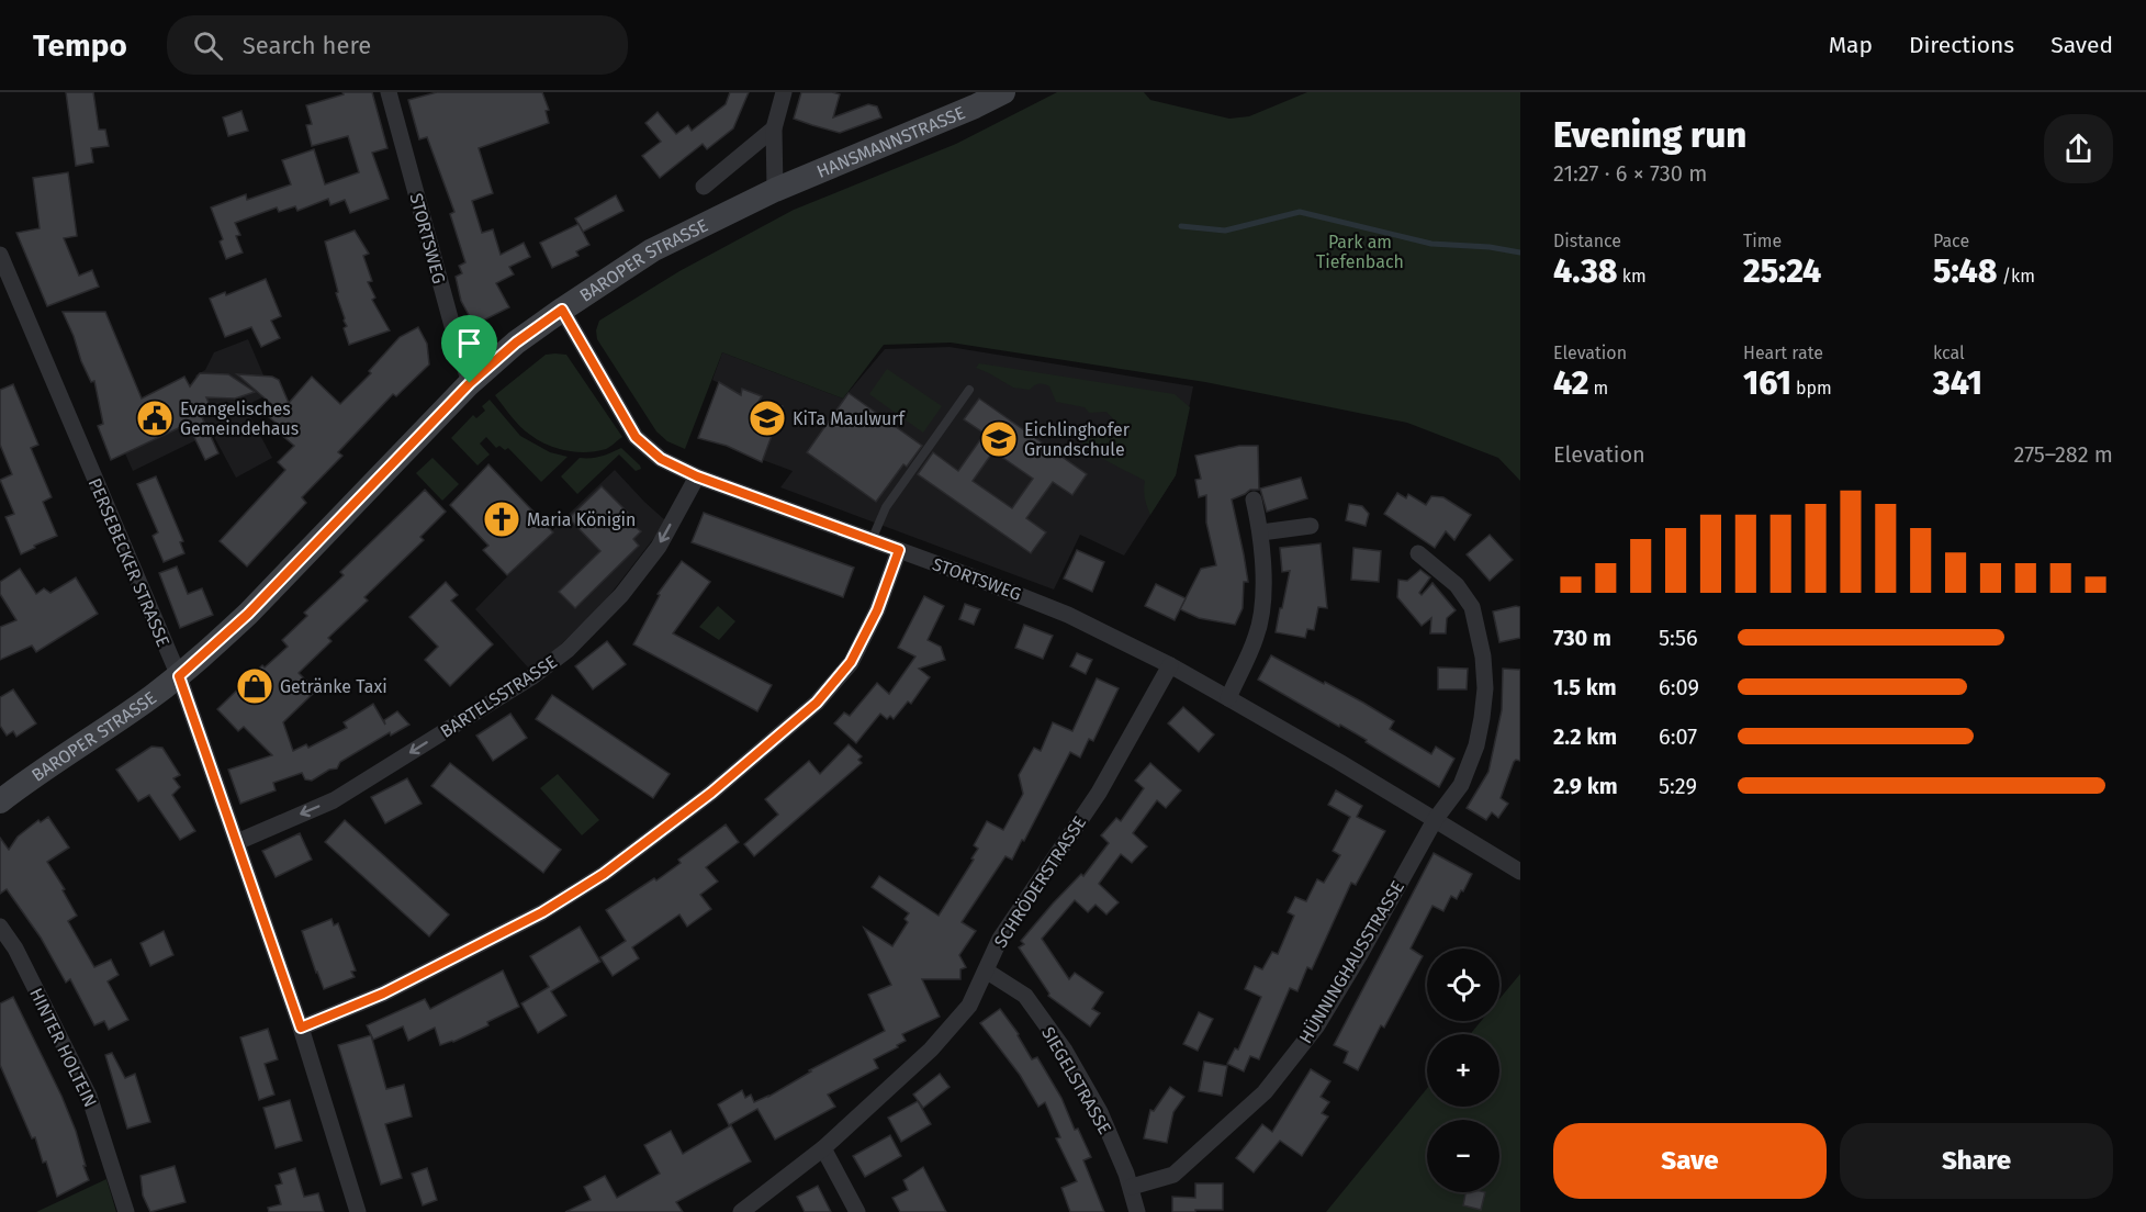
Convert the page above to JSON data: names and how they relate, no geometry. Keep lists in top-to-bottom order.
{
  "streets": {
    "main road": ["HANSMANNSTRASSE", "BAROPER STRASSE"],
    "street": [
      "STORTSWEG",
      "PERSEBECKER STRASSE",
      "BARTELSSTRASSE",
      "SCHRÖDERSTRASSE",
      "HÜNNINGHAUSSTRASSE",
      "HINTER HOLTEIN",
      "SIEGELSTRASSE"
    ]
  },
  "crossings": [
    ["HANSMANNSTRASSE", "BAROPER STRASSE"],
    ["STORTSWEG", "BAROPER STRASSE"],
    ["STORTSWEG", "BARTELSSTRASSE"],
    ["STORTSWEG", "SCHRÖDERSTRASSE"],
    ["STORTSWEG", "HÜNNINGHAUSSTRASSE"],
    ["BAROPER STRASSE", "PERSEBECKER STRASSE"],
    ["PERSEBECKER STRASSE", "BARTELSSTRASSE"],
    ["SCHRÖDERSTRASSE", "SIEGELSTRASSE"],
    ["HÜNNINGHAUSSTRASSE", "SIEGELSTRASSE"]
  ],
  "one_way": ["BARTELSSTRASSE"],
  "parks": ["Park am Tiefenbach"],
  "places": {
    "public building": ["Evangelisches Gemeindehaus"],
    "school or university": ["KiTa Maulwurf", "Eichlinghofer Grundschule"],
    "church": ["Maria Königin"],
    "shop": ["Getränke Taxi"]
  },
  "page": {
    "header": "Tempo",
    "search": "Search here",
    "nav": ["Map", "Directions", "Saved"],
    "heading": ["Evening run", "21:27 · 6 × 730 m"],
    "stats": [
      ["Distance", "4.38 km"],
      ["Time", "25:24"],
      ["Pace", "5:48 /km"],
      ["Elevation", "42 m"],
      ["Heart rate", "161 bpm"],
      ["kcal", "341"]
    ],
    "chart": ["Elevation", "275–282 m"],
    "list": [
      {
        "name": "730 m",
        "note": "5:56"
      },
      {
        "name": "1.5 km",
        "note": "6:09"
      },
      {
        "name": "2.2 km",
        "note": "6:07"
      },
      {
        "name": "2.9 km",
        "note": "5:29"
      }
    ],
    "map_buttons": ["+", "−"],
    "buttons": ["Save", "Share"]
  }
}
